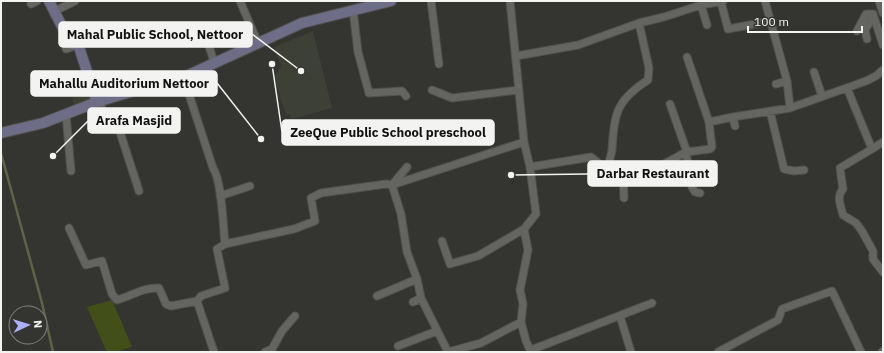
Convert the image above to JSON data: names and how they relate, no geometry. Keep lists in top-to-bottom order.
{
  "places": [
    "ZeeQue Public School preschool",
    "Mahal Public School, Nettoor",
    "Mahallu Auditorium Nettoor",
    "Arafa Masjid",
    "Darbar Restaurant"
  ],
  "scale_bar": "100 m",
  "north": "right"
}
